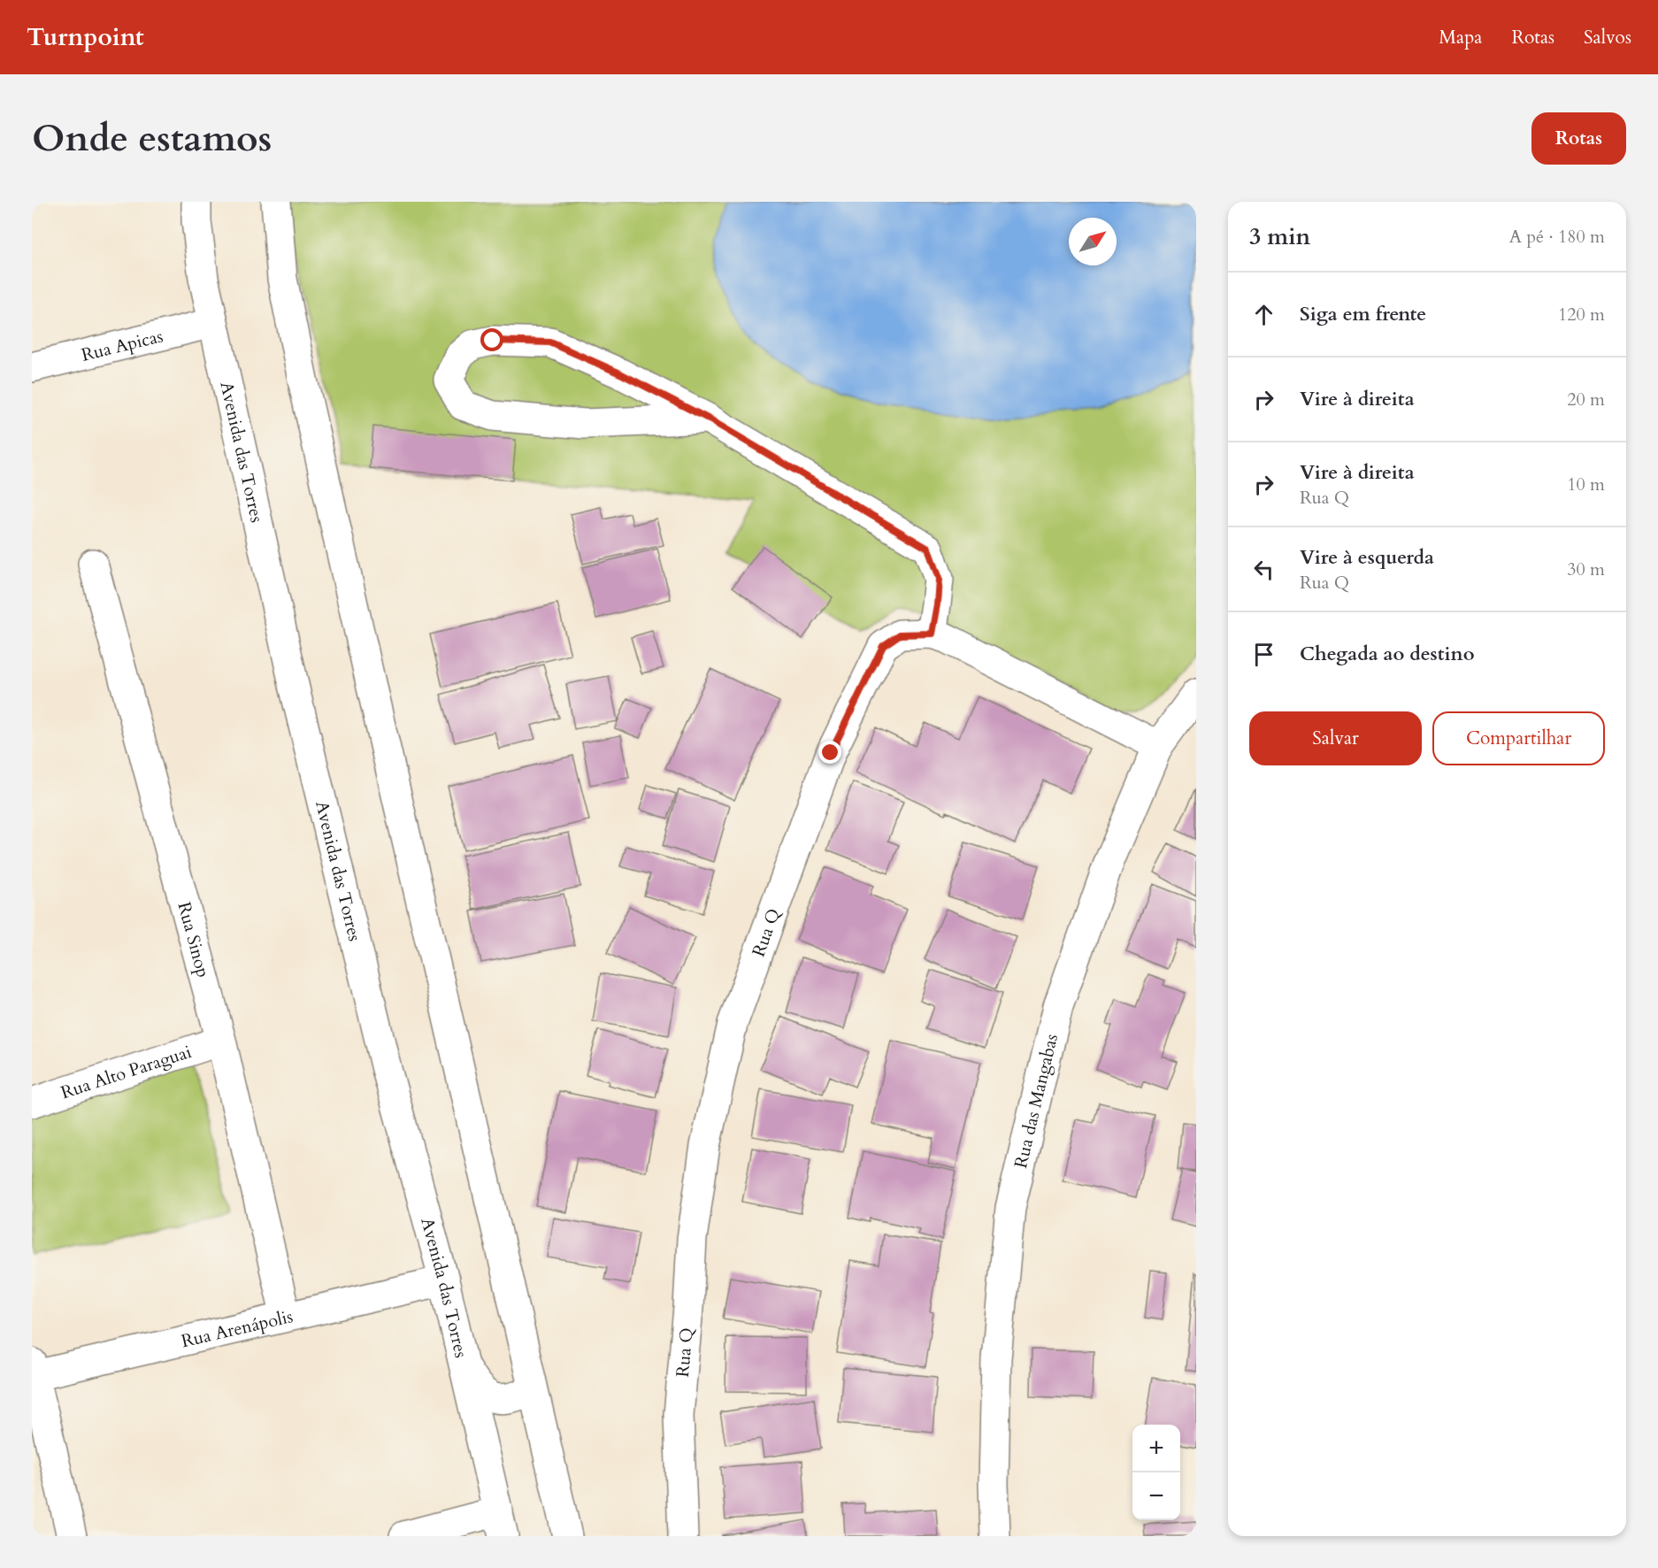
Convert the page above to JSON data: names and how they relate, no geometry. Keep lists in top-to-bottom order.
{
  "streets": {
    "street": [
      "Rua Apicas",
      "Avenida das Torres",
      "Rua Q",
      "Rua Sinop",
      "Rua Alto Paraguai",
      "Rua das Mangabas",
      "Rua Arenápolis"
    ]
  },
  "crossings": [
    ["Rua Apicas", "Avenida das Torres"],
    ["Avenida das Torres", "Rua Arenápolis"],
    ["Rua Q", "Rua das Mangabas"],
    ["Rua Sinop", "Rua Alto Paraguai"],
    ["Rua Sinop", "Rua Arenápolis"]
  ],
  "north": "top right",
  "page": {
    "header": "Turnpoint",
    "nav": ["Mapa", "Rotas", "Salvos"],
    "buttons": [
      "Rotas",
      ["Salvar", "Compartilhar"]
    ],
    "title": "Onde estamos",
    "heading": ["3 min", "A pé · 180 m"],
    "list": [
      ["Siga em frente", "120 m"],
      ["Vire à direita", "20 m"],
      ["Vire à direita", "Rua Q", "10 m"],
      ["Vire à esquerda", "Rua Q", "30 m"],
      "Chegada ao destino"
    ],
    "map_buttons": ["+", "−"]
  }
}
